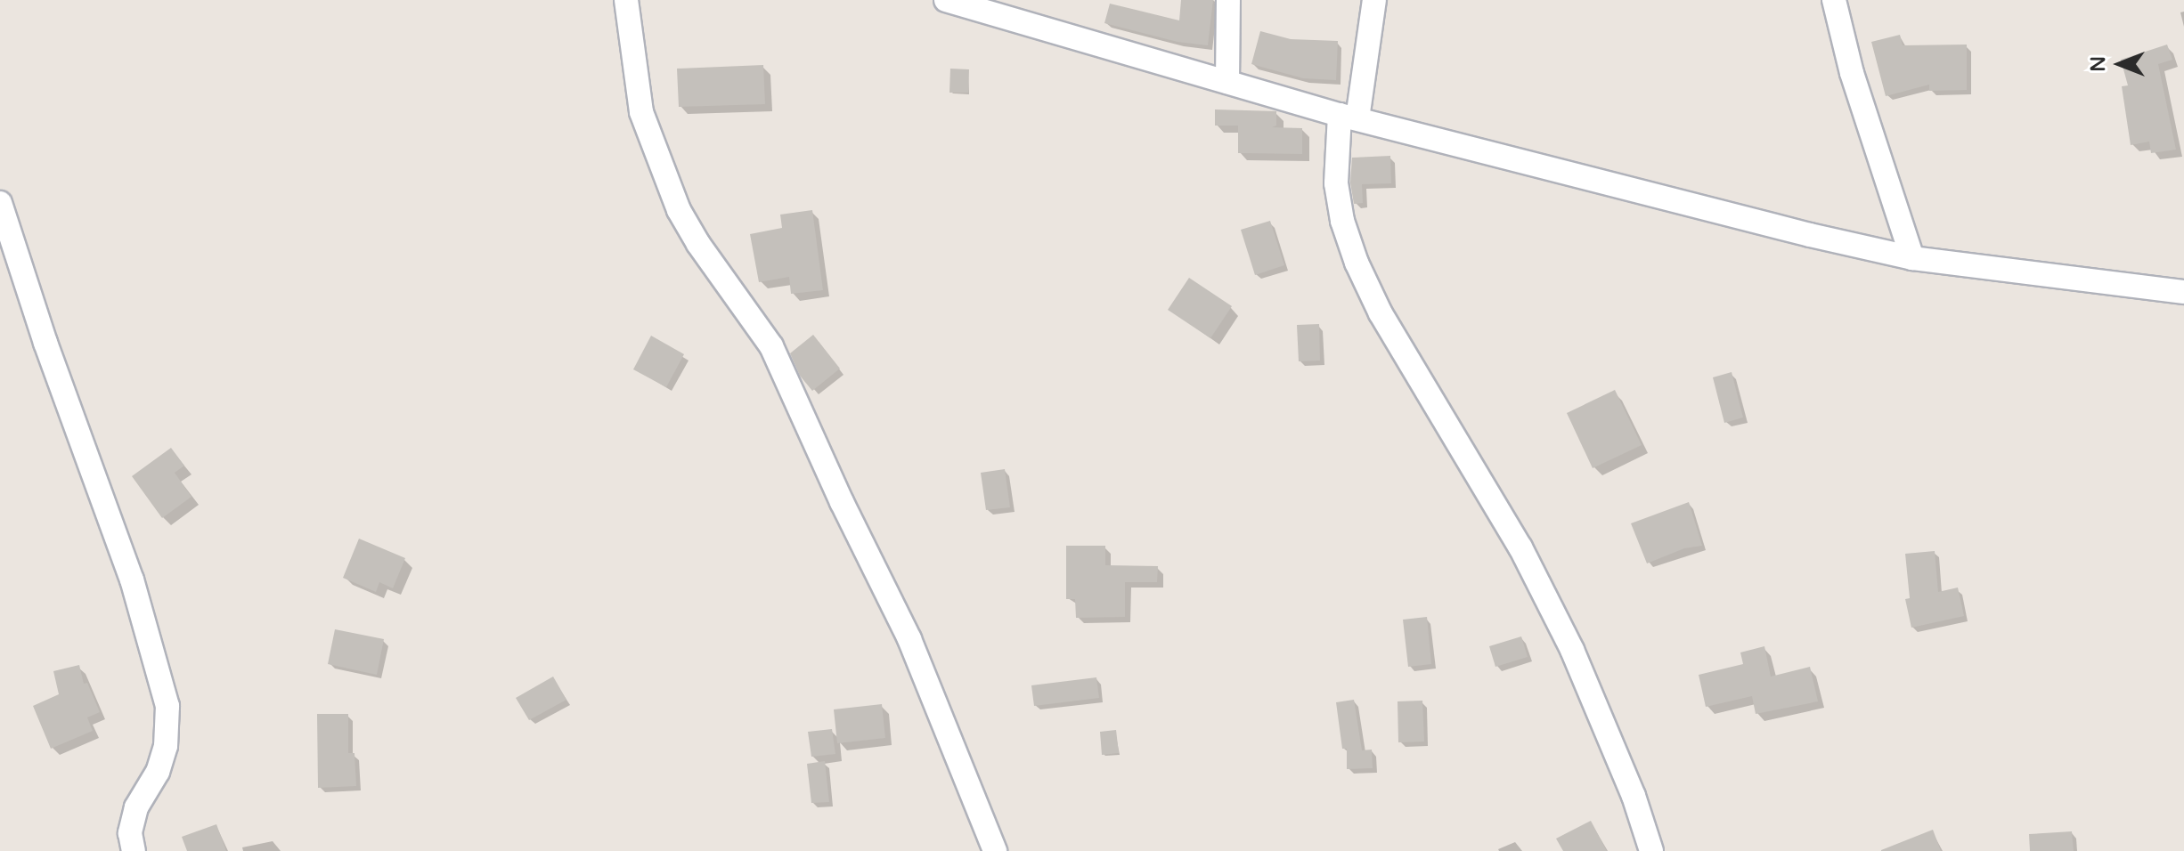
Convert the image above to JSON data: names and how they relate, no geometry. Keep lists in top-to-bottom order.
{
  "north": "left"
}
